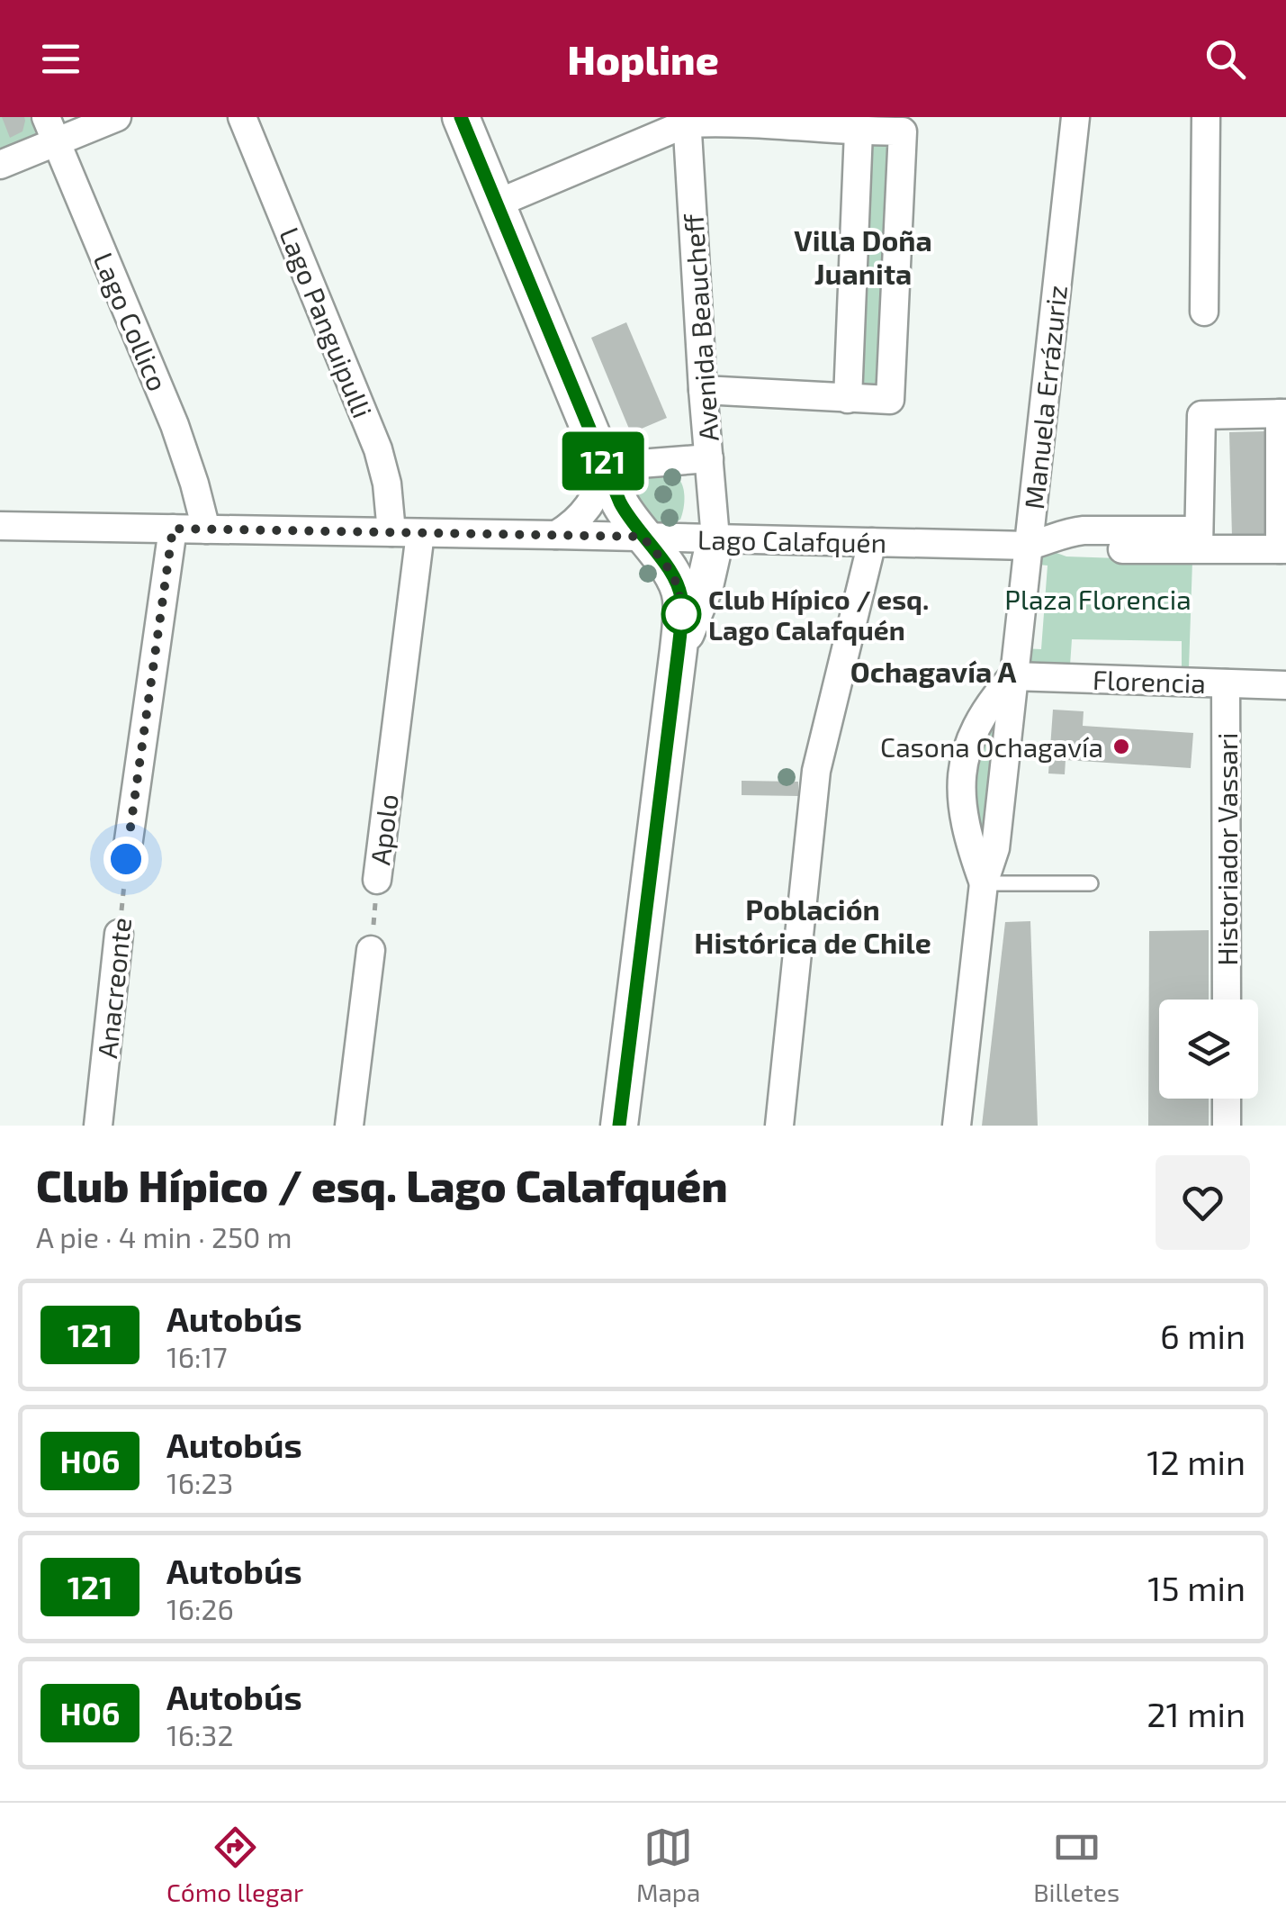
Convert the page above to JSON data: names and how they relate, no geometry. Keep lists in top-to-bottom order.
{
  "streets": {
    "street": [
      "Lago Collico",
      "Lago Panguipulli",
      "Avenida Beaucheff",
      "Manuela Errázuriz",
      "Lago Calafquén",
      "Florencia",
      "Apolo",
      "Historiador Vassari",
      "Anacreonte"
    ]
  },
  "crossings": [
    ["Lago Collico", "Lago Calafquén"],
    ["Lago Panguipulli", "Lago Calafquén"],
    ["Avenida Beaucheff", "Lago Calafquén"],
    ["Manuela Errázuriz", "Lago Calafquén"],
    ["Manuela Errázuriz", "Florencia"],
    ["Lago Calafquén", "Apolo"],
    ["Florencia", "Historiador Vassari"]
  ],
  "districts": ["Villa Doña Juanita", "Ochagavía A", "Población Histórica de Chile"],
  "parks": ["Plaza Florencia"],
  "places": ["Club Hípico / esq. Lago Calafquén", "Casona Ochagavía"],
  "lines": ["bus line 121"],
  "page": {
    "header": "Hopline",
    "on_map": "121",
    "heading": ["Club Hípico / esq. Lago Calafquén", "A pie · 4 min · 250 m"],
    "list": [
      {
        "mark": "121",
        "name": "Autobús",
        "note": "16:17",
        "value": "6 min"
      },
      {
        "mark": "H06",
        "name": "Autobús",
        "note": "16:23",
        "value": "12 min"
      },
      {
        "mark": "121",
        "name": "Autobús",
        "note": "16:26",
        "value": "15 min"
      },
      {
        "mark": "H06",
        "name": "Autobús",
        "note": "16:32",
        "value": "21 min"
      }
    ],
    "tabs": ["Cómo llegar", "Mapa", "Billetes"]
  }
}
